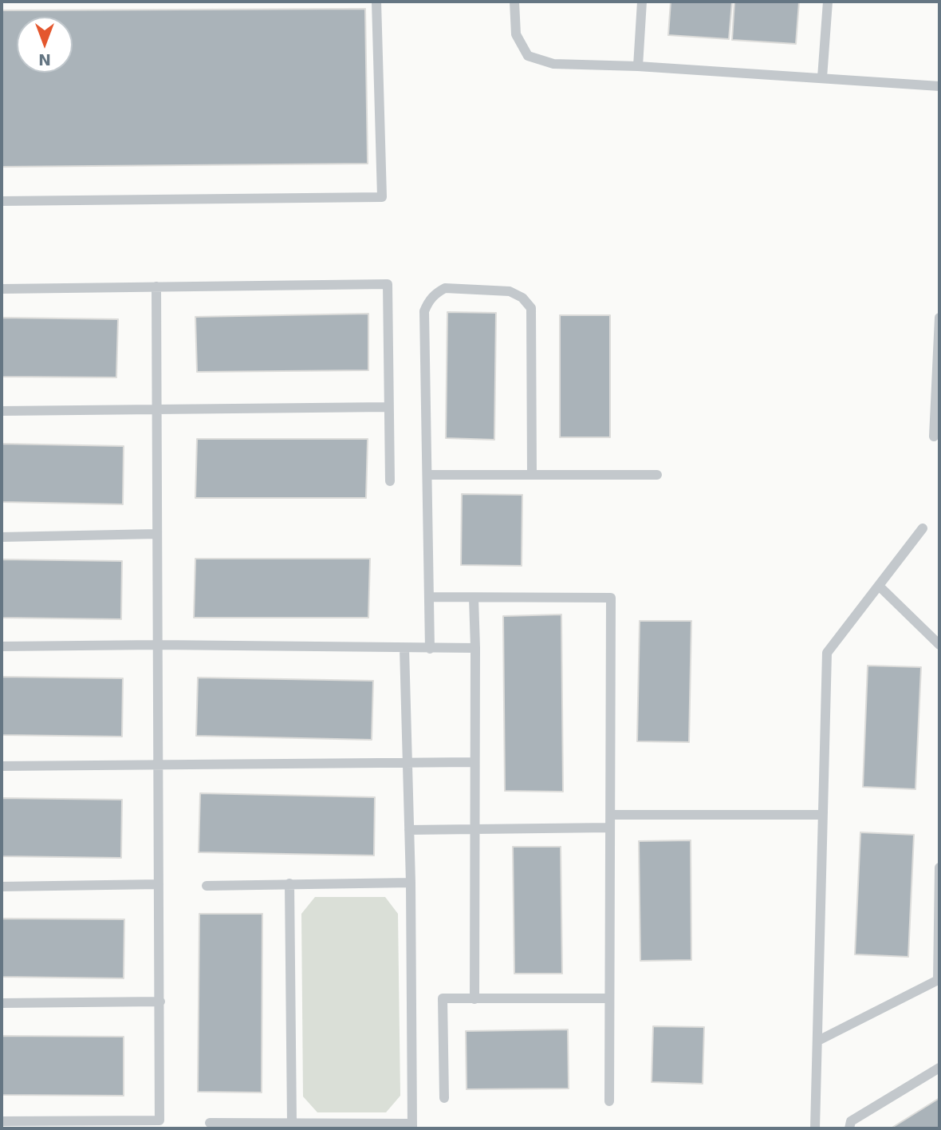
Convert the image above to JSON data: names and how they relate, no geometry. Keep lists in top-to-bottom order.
{
  "north": "bottom"
}
